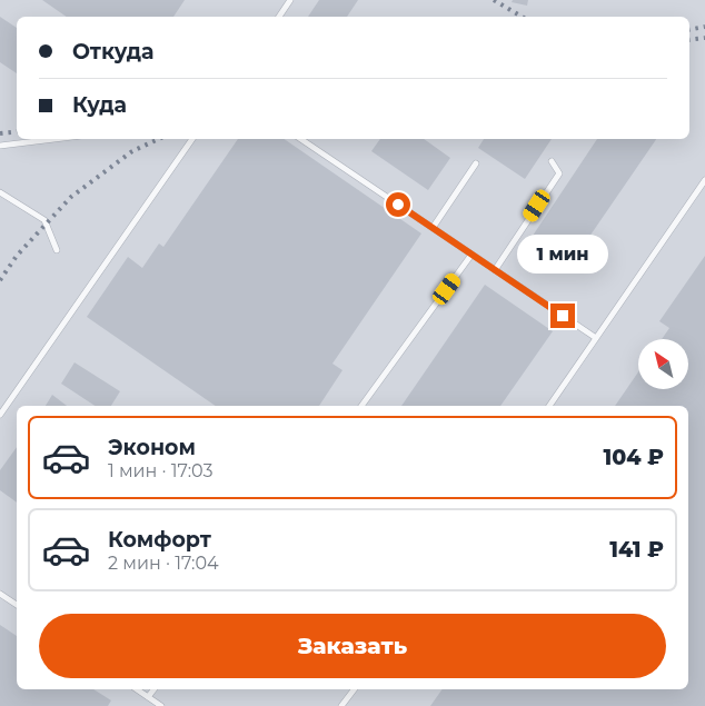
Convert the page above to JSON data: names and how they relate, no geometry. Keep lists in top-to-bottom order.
{
  "north": "top left",
  "page": {
    "banner": ["Откуда", "Куда"],
    "bubble": "1 мин",
    "list": [
      {
        "name": "Эконом",
        "note": "1 мин · 17:03",
        "value": "104 ₽"
      },
      {
        "name": "Комфорт",
        "note": "2 мин · 17:04",
        "value": "141 ₽"
      }
    ],
    "buttons": "Заказать"
  }
}
